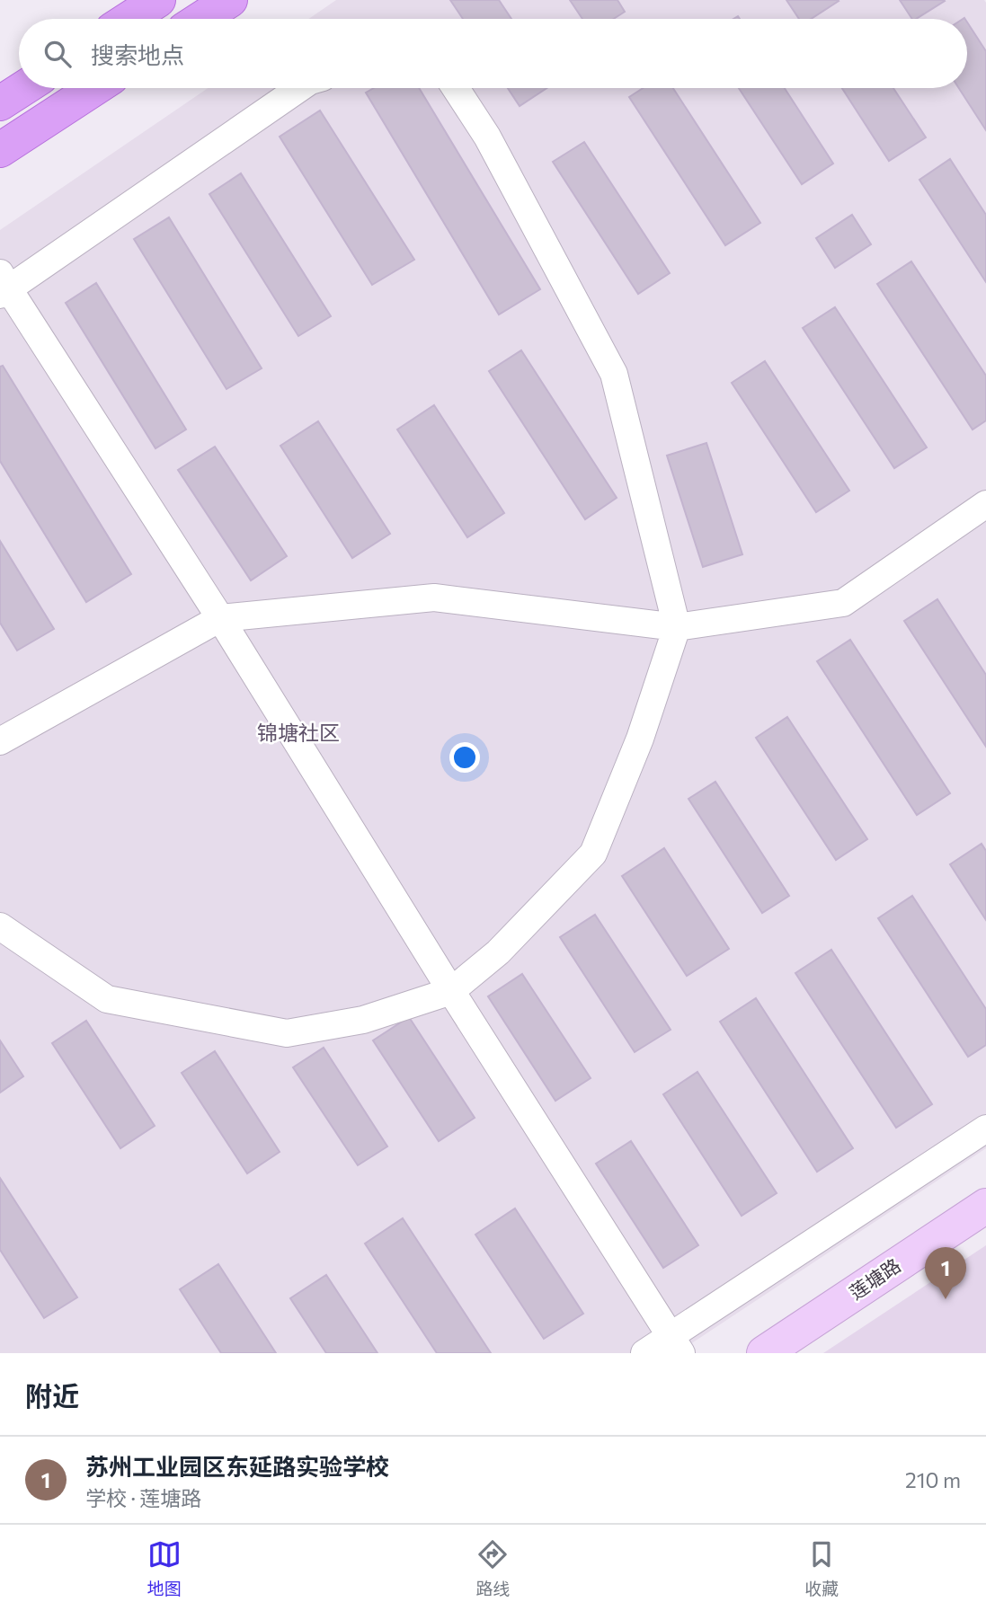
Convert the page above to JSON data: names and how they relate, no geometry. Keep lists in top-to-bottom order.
{
  "streets": {
    "street": ["莲塘路"]
  },
  "districts": ["锦塘社区"],
  "page": {
    "search": "搜索地点",
    "pins": "1",
    "heading": "附近",
    "list": [
      {
        "mark": "1",
        "name": "苏州工业园区东延路实验学校",
        "note": "学校 · 莲塘路",
        "value": "210 m"
      }
    ],
    "nav": ["地图", "路线", "收藏"]
  }
}
